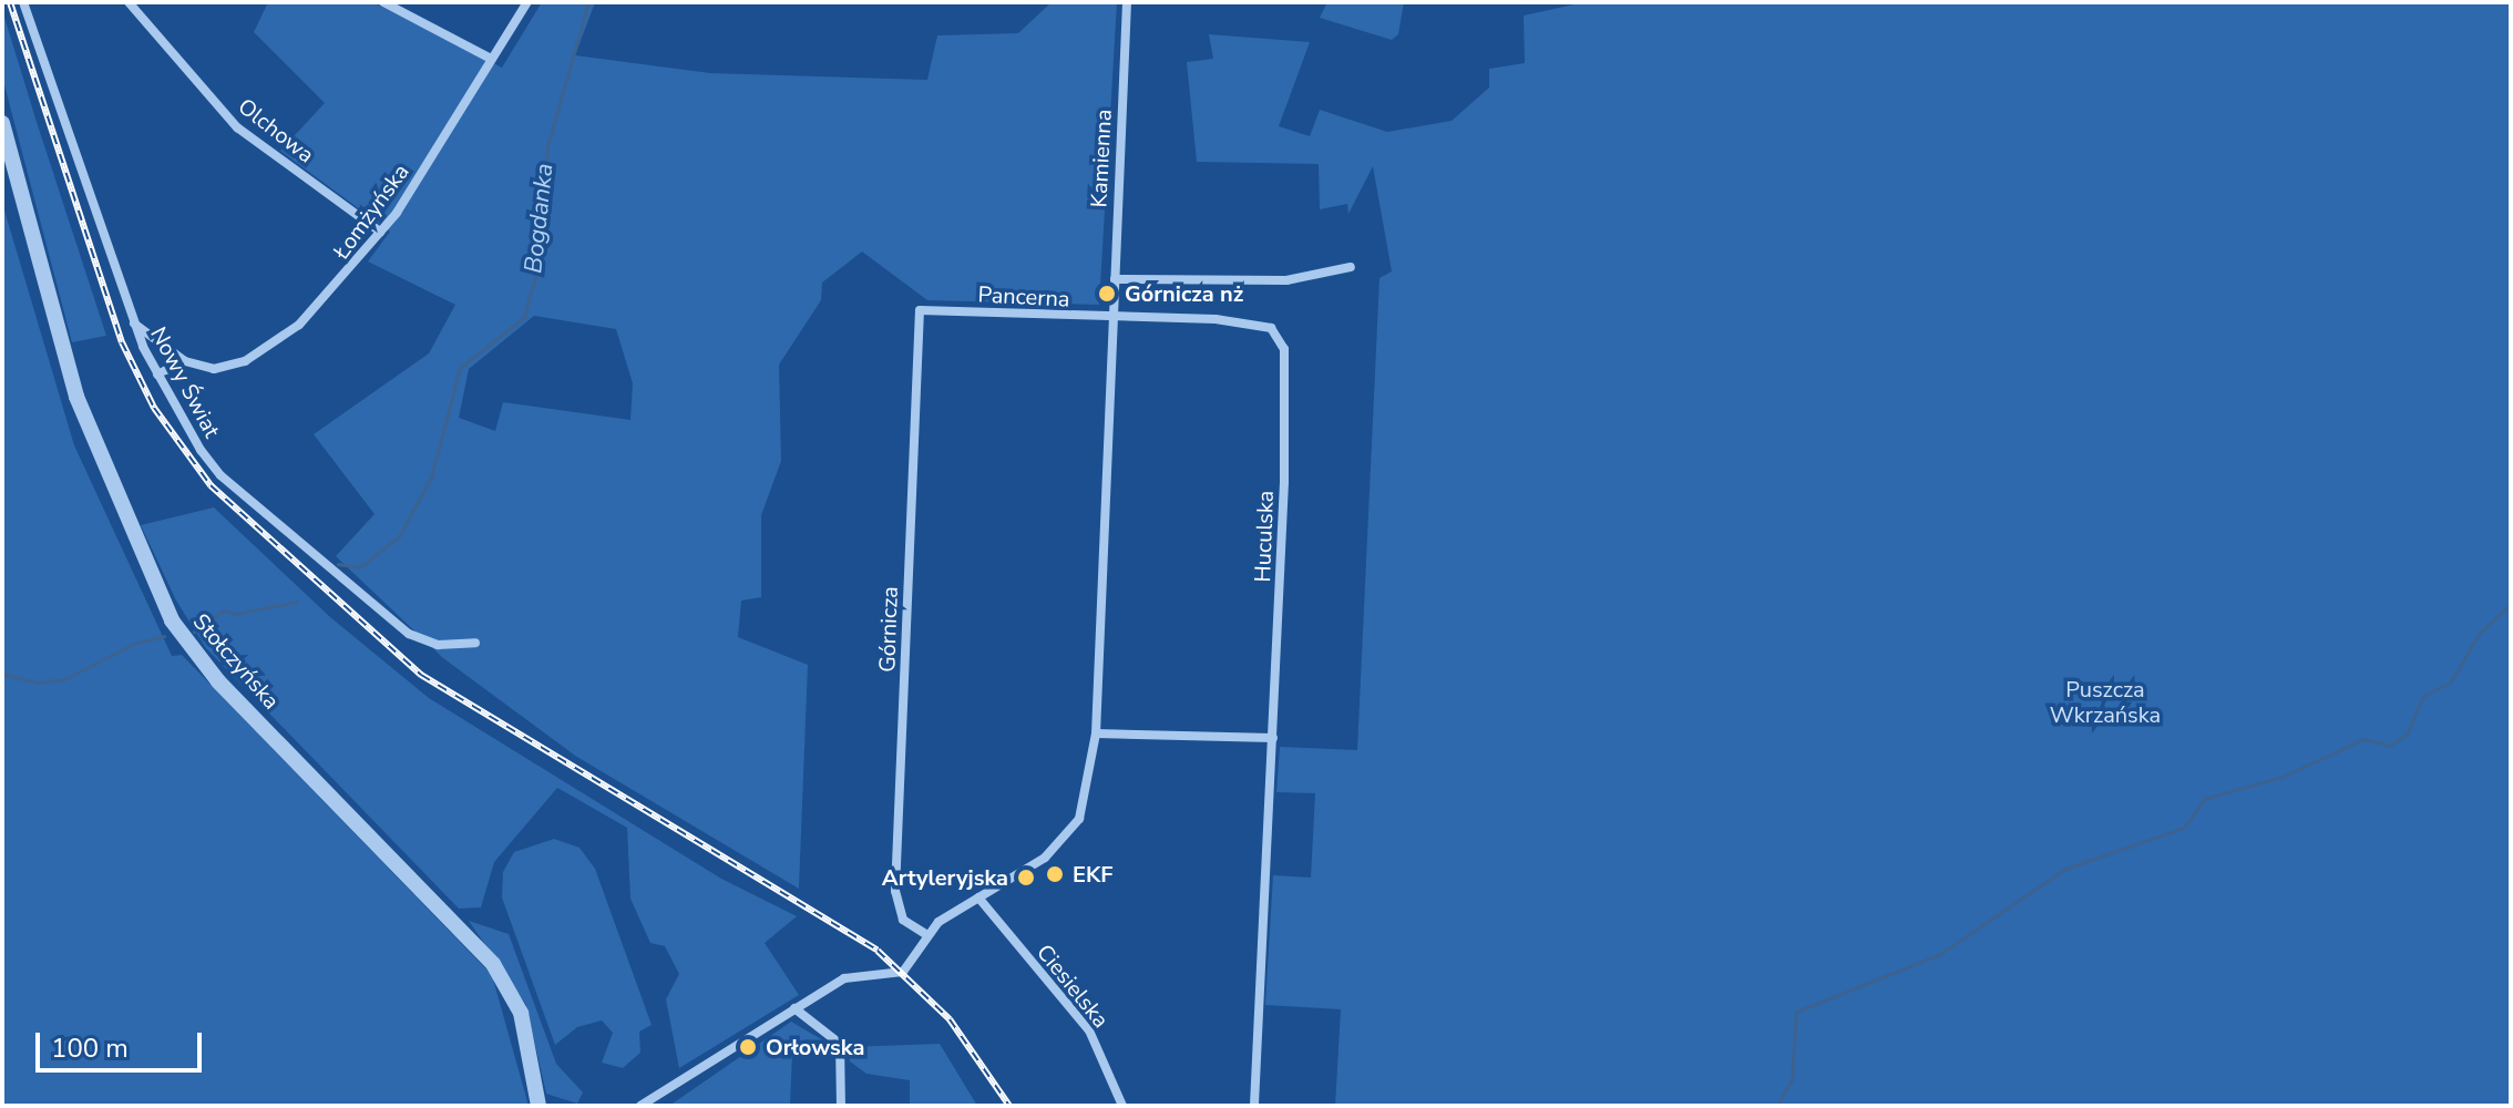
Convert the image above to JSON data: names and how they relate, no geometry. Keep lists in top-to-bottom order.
{
  "streets": {
    "street": [
      "Olchowa",
      "Kamienna",
      "Łomżyńska",
      "Pancerna",
      "Nowy Świat",
      "Huculska",
      "Górnicza",
      "Stołczyńska",
      "Ciesielska"
    ]
  },
  "crossings": [
    ["Olchowa", "Łomżyńska"],
    ["Kamienna", "Pancerna"],
    ["Pancerna", "Huculska"],
    ["Pancerna", "Górnicza"]
  ],
  "water": ["Bogdanka"],
  "parks": ["Puszcza Wkrzańska"],
  "places": [
    "Górnicza nż",
    "EKF",
    "Artyleryjska",
    "Orłowska"
  ],
  "scale_bar": "100 m"
}
